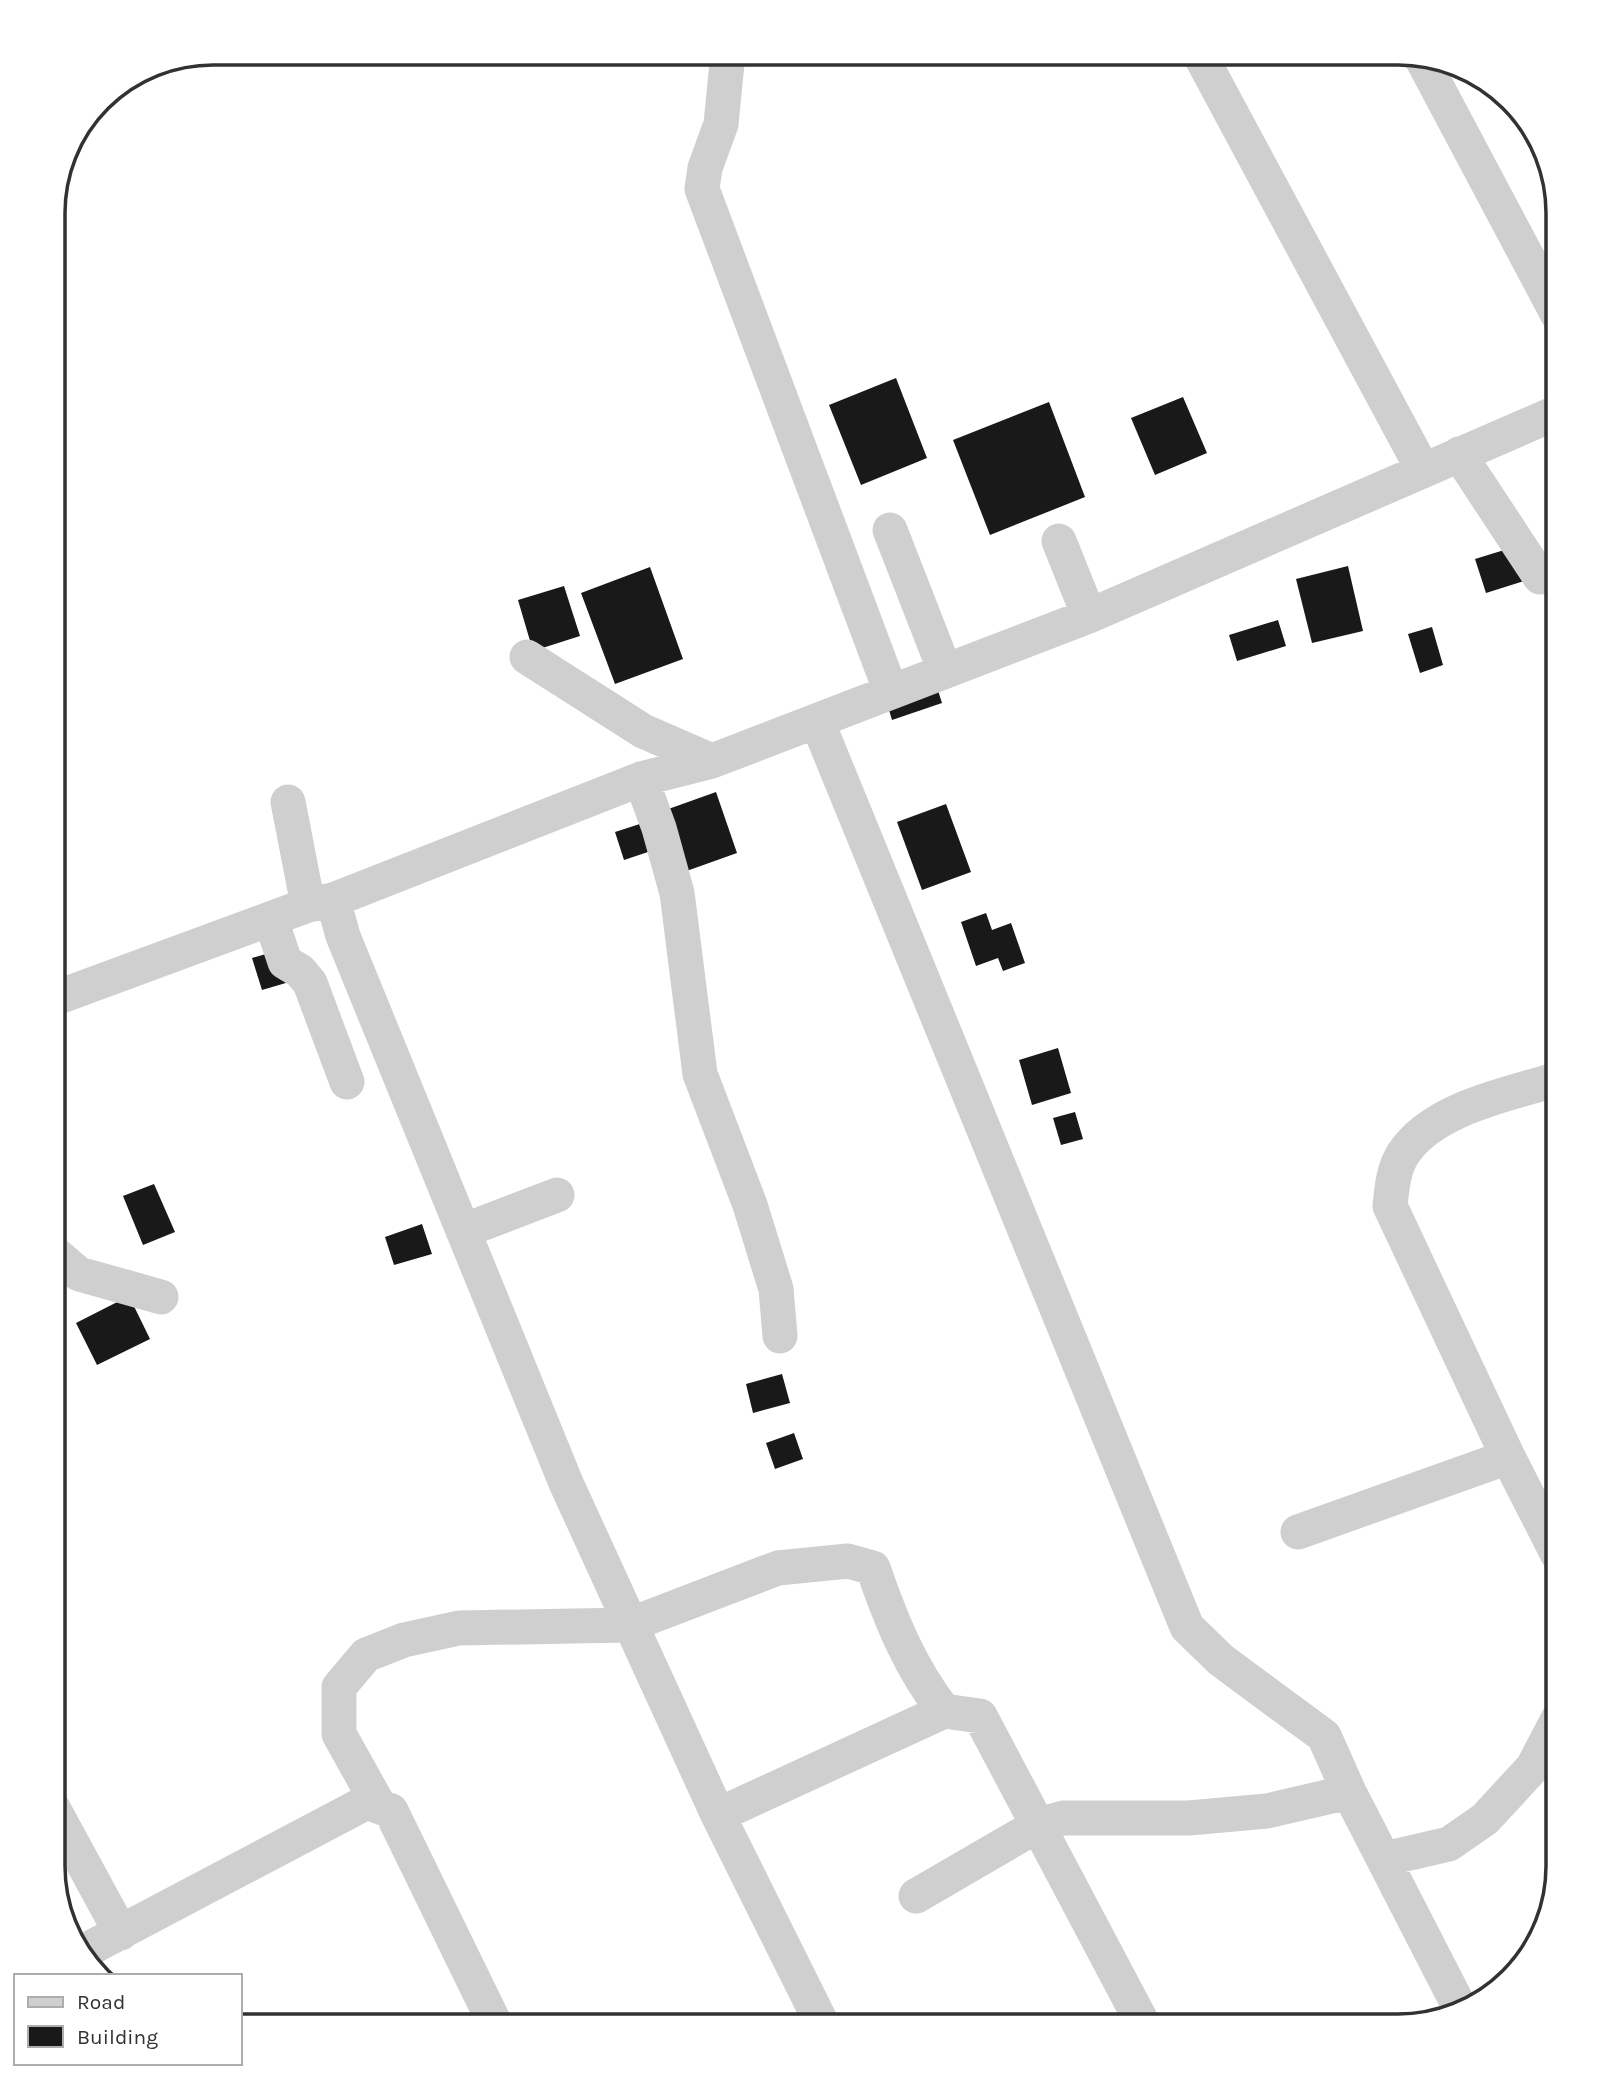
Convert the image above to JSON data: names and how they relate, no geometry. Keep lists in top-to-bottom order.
{
  "legend": ["Road", "Building"]
}
